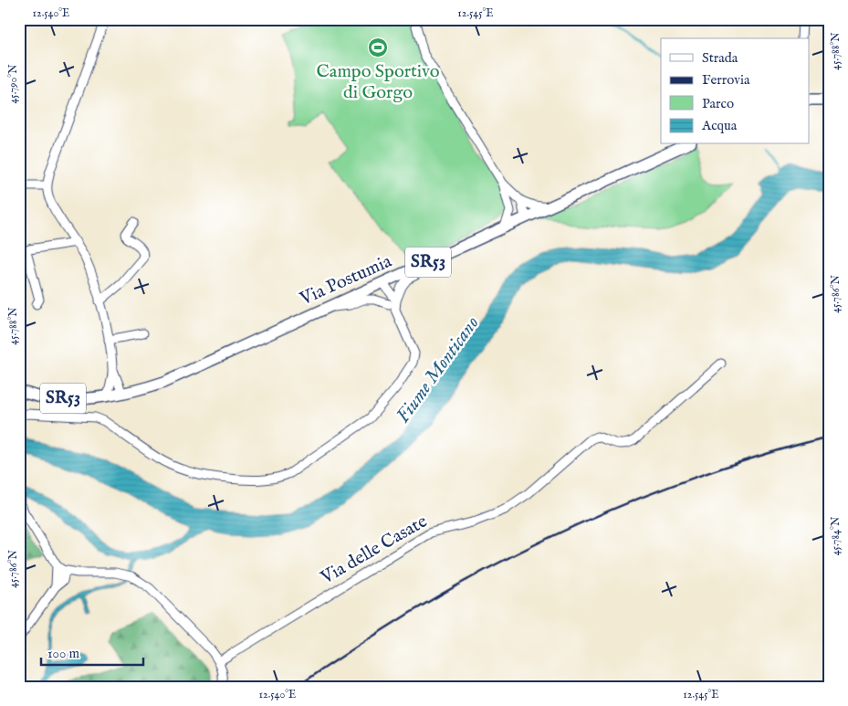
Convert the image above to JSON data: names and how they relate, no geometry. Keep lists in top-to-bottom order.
{
  "streets": {
    "main road": ["SR53", "Via Postumia"],
    "street": ["Via delle Casate"]
  },
  "crossings": [
    ["SR53", "Via Postumia"]
  ],
  "water": ["Fiume Monticano"],
  "places": {
    "sports": ["Campo Sportivo di Gorgo"]
  },
  "legend": [
    "Strada",
    "Ferrovia",
    "Parco",
    "Acqua"
  ],
  "scale_bar": "100 m",
  "coordinates": [
    "12.540°E",
    "12.545°E",
    "45.788°N",
    "45.790°N",
    "45.786°N",
    "45.784°N"
  ]
}
